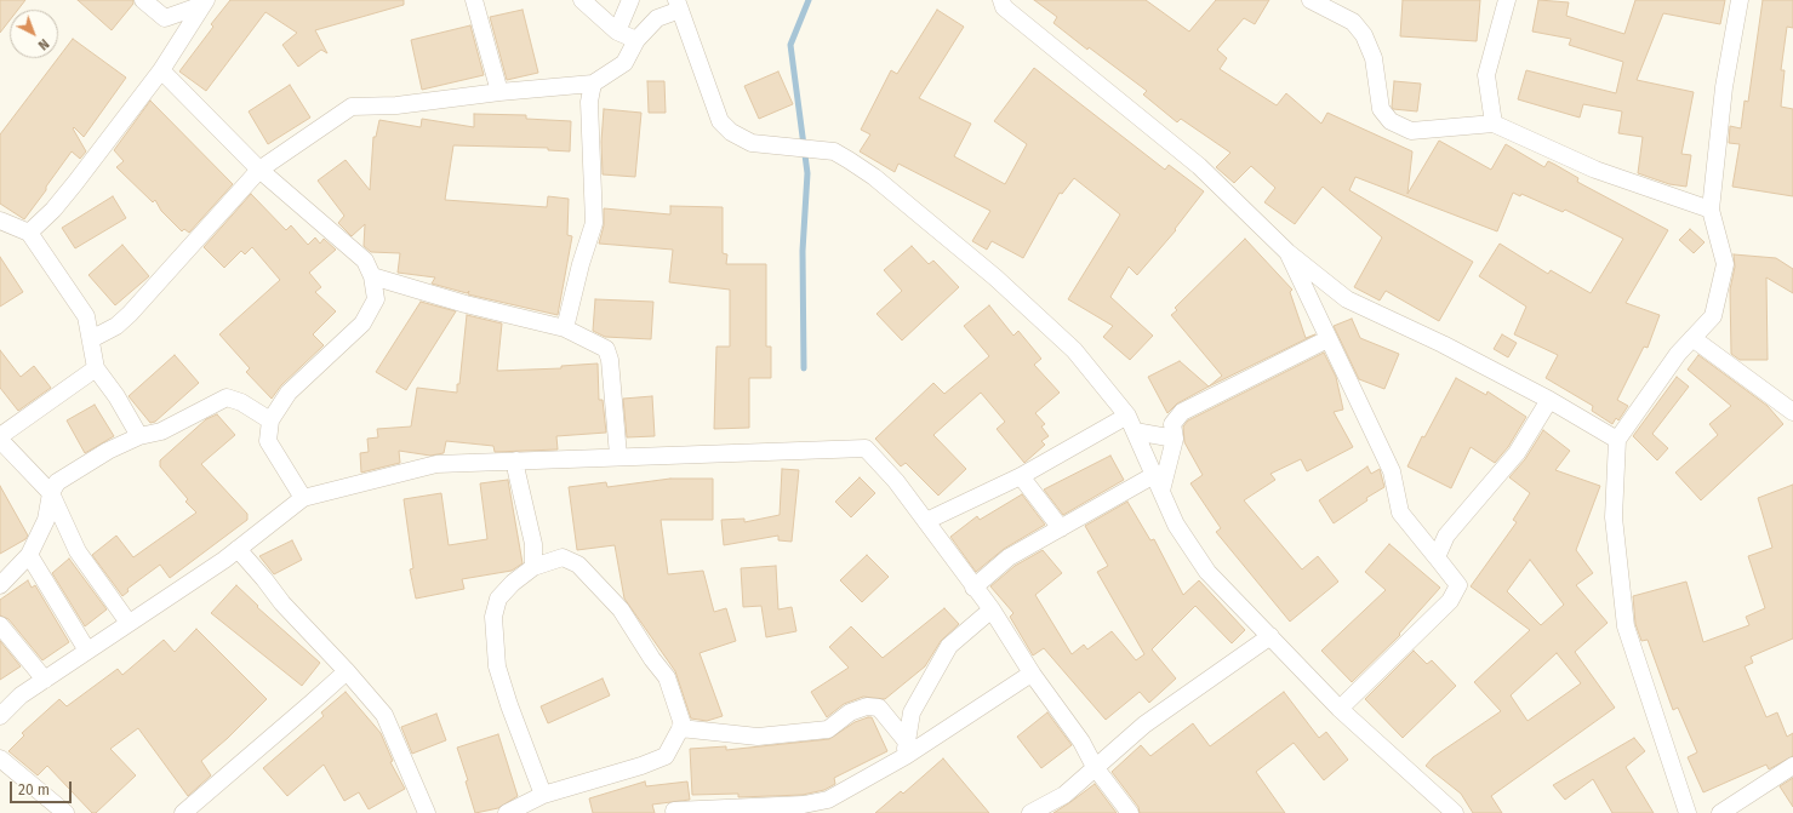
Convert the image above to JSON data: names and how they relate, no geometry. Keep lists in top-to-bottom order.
{
  "scale_bar": "20 m",
  "north": "bottom right"
}
